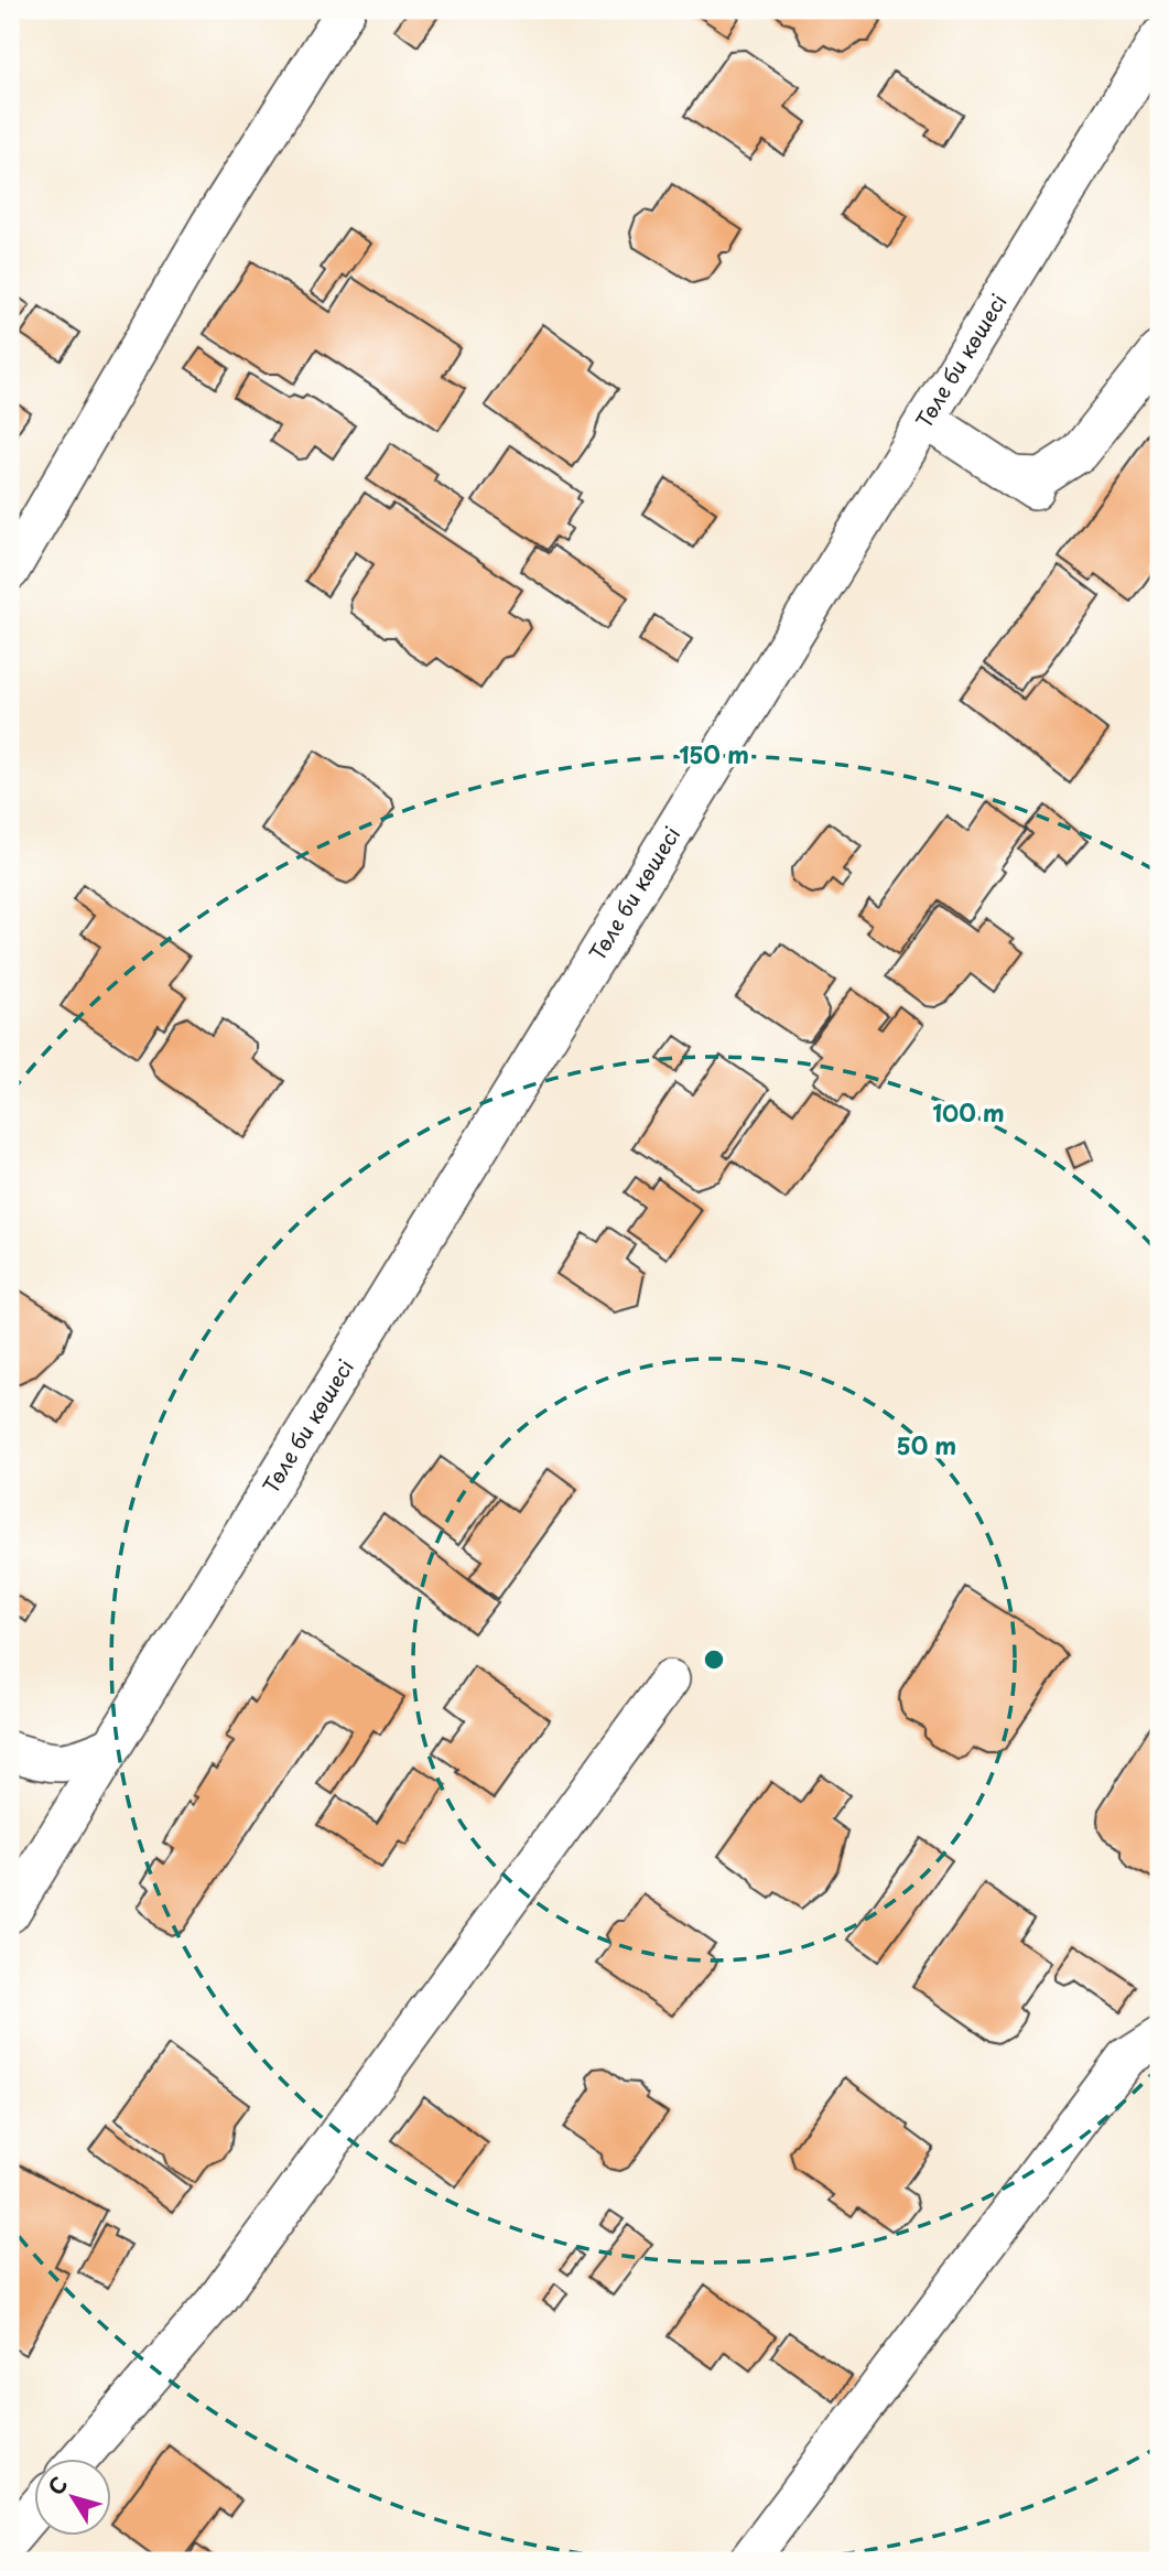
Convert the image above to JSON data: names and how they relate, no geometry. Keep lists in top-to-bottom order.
{
  "streets": {
    "street": ["Төле би көшесі"]
  },
  "north": "top left",
  "rings": ["150 m", "100 m", "50 m"]
}
